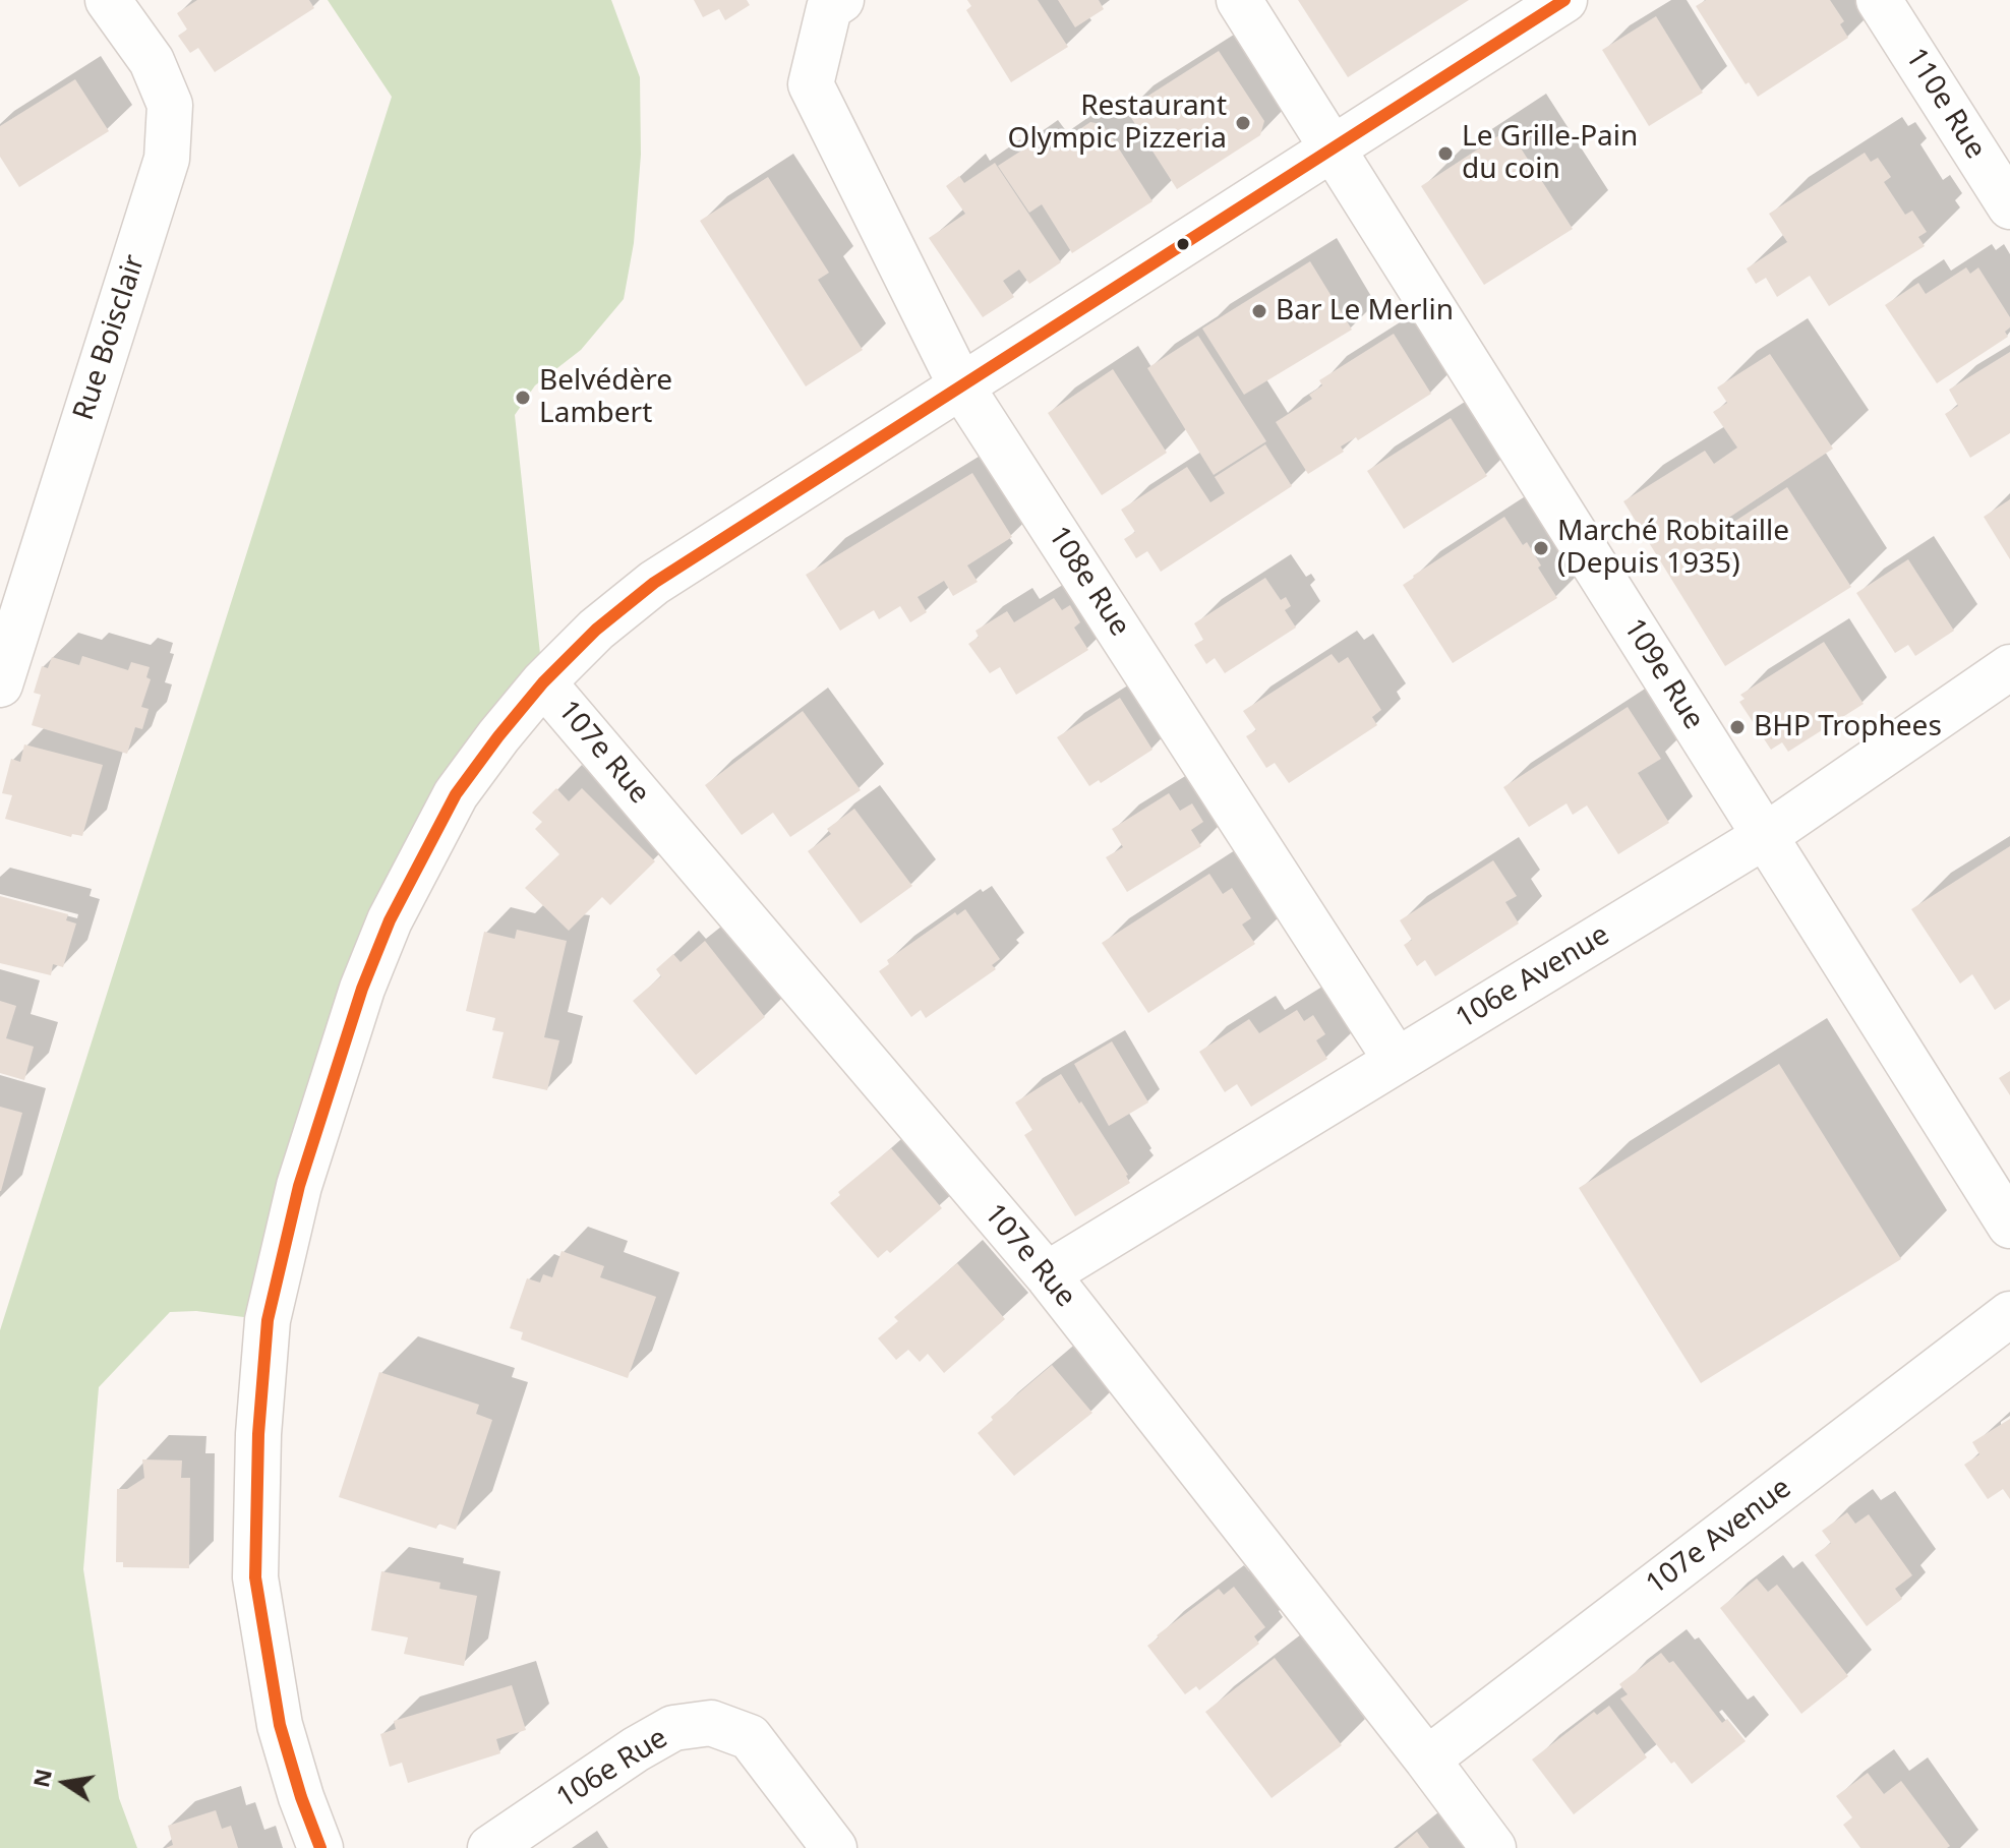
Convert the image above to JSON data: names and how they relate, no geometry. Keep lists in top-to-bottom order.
{
  "streets": {
    "street": [
      "110e Rue",
      "Rue Boisclair",
      "108e Rue",
      "109e Rue",
      "107e Rue",
      "106e Avenue",
      "107e Avenue",
      "106e Rue"
    ]
  },
  "crossings": [
    ["108e Rue", "106e Avenue"],
    ["109e Rue", "106e Avenue"],
    ["107e Rue", "106e Avenue"],
    ["107e Rue", "107e Avenue"]
  ],
  "places": [
    "Restaurant Olympic Pizzeria",
    "Le Grille-Pain du coin",
    "Bar Le Merlin",
    "Belvédère Lambert",
    "Marché Robitaille (Depuis 1935)",
    "BHP Trophees"
  ],
  "north": "left"
}
